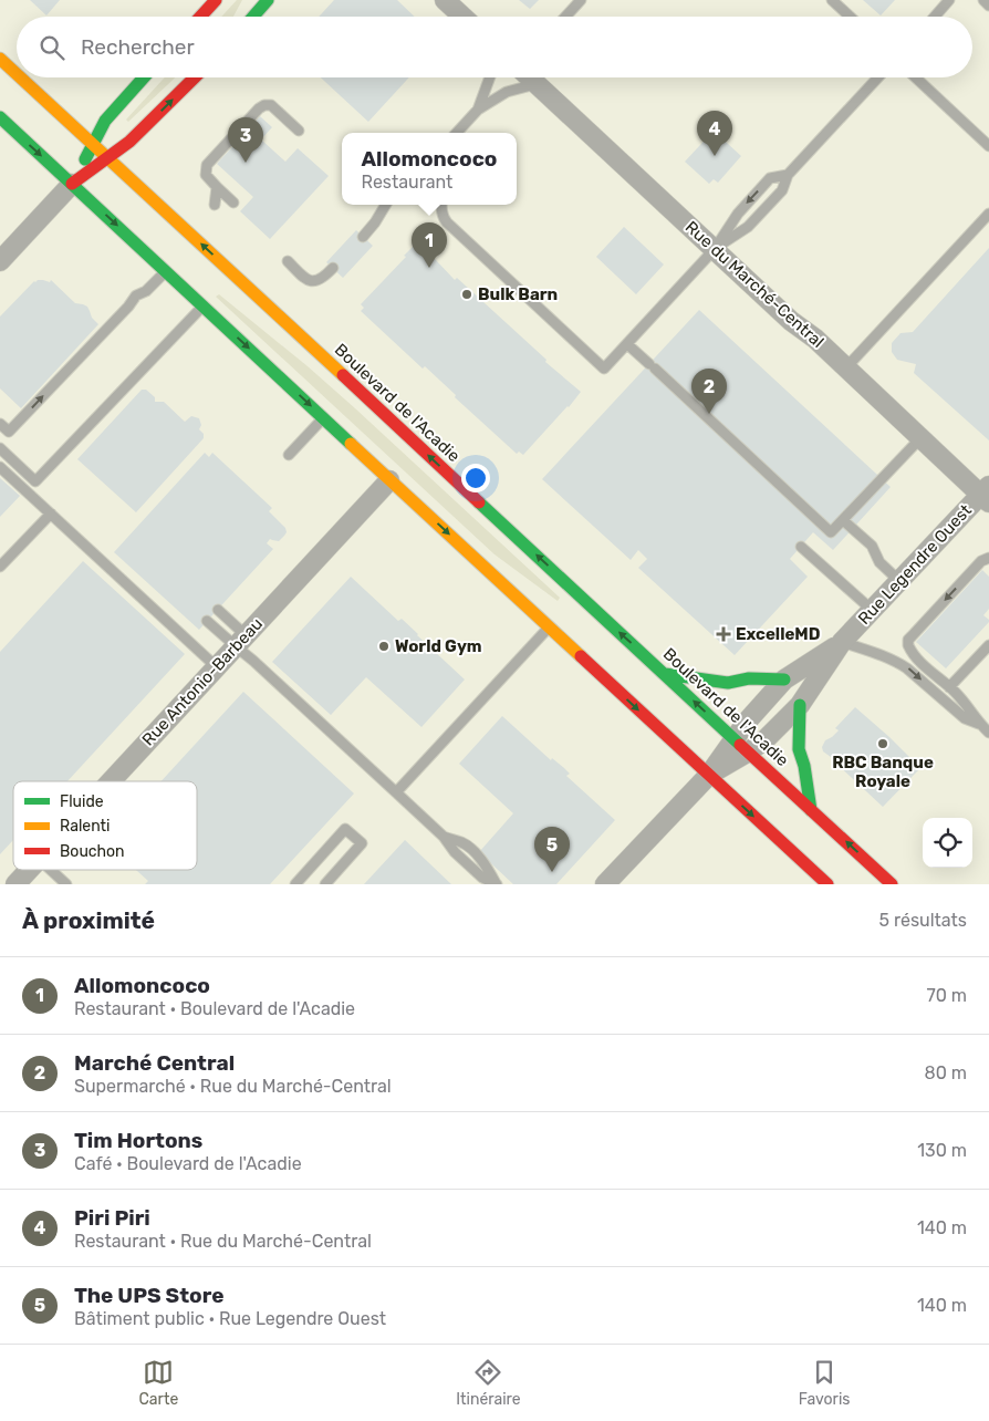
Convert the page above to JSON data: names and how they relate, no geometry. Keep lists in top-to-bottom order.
{
  "streets": {
    "main road": ["Boulevard de l'Acadie"],
    "street": ["Rue du Marché-Central", "Rue Legendre Ouest", "Rue Antonio-Barbeau"]
  },
  "crossings": [
    ["Rue du Marché-Central", "Rue Legendre Ouest"],
    ["Boulevard de l'Acadie", "Rue Legendre Ouest"]
  ],
  "places": {
    "other": ["Bulk Barn", "World Gym", "RBC Banque Royale"],
    "health": ["ExcelleMD"]
  },
  "legend": ["Fluide", "Ralenti", "Bouchon"],
  "page": {
    "search": "Rechercher",
    "pins": [
      "4",
      "3",
      "1",
      "2",
      "5"
    ],
    "popup": ["Allomoncoco", "Restaurant"],
    "heading": ["À proximité", "5 résultats"],
    "list": [
      {
        "mark": "1",
        "name": "Allomoncoco",
        "note": "Restaurant · Boulevard de l'Acadie",
        "value": "70 m"
      },
      {
        "mark": "2",
        "name": "Marché Central",
        "note": "Supermarché · Rue du Marché-Central",
        "value": "80 m"
      },
      {
        "mark": "3",
        "name": "Tim Hortons",
        "note": "Café · Boulevard de l'Acadie",
        "value": "130 m"
      },
      {
        "mark": "4",
        "name": "Piri Piri",
        "note": "Restaurant · Rue du Marché-Central",
        "value": "140 m"
      },
      {
        "mark": "5",
        "name": "The UPS Store",
        "note": "Bâtiment public · Rue Legendre Ouest",
        "value": "140 m"
      }
    ],
    "nav": ["Carte", "Itinéraire", "Favoris"]
  }
}
